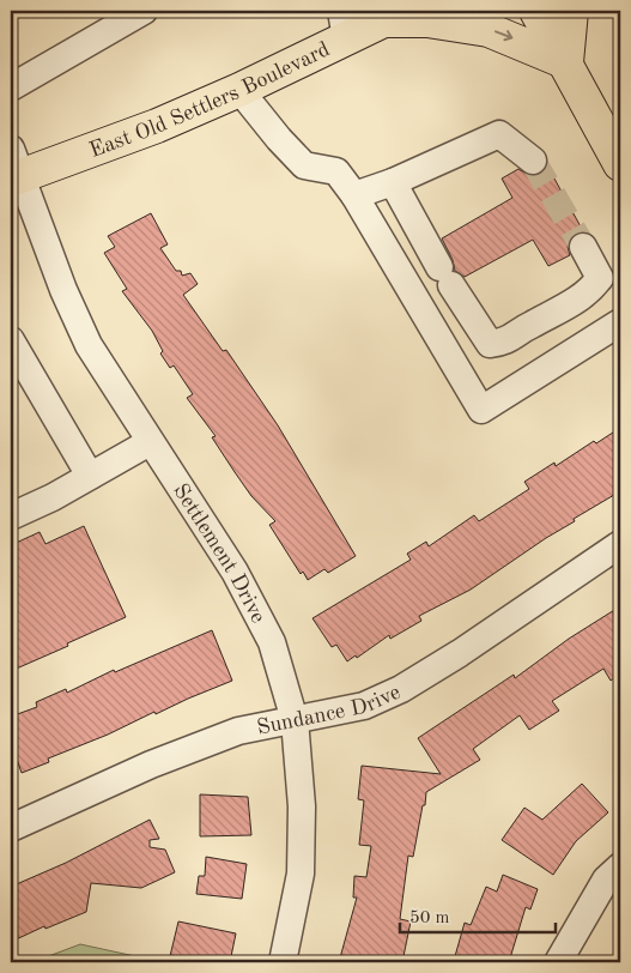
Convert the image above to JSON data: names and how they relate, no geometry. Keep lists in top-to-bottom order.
{
  "streets": {
    "main road": ["East Old Settlers Boulevard"],
    "street": ["Settlement Drive", "Sundance Drive"]
  },
  "crossings": [
    ["East Old Settlers Boulevard", "Settlement Drive"],
    ["Settlement Drive", "Sundance Drive"]
  ],
  "scale_bar": "50 m"
}
